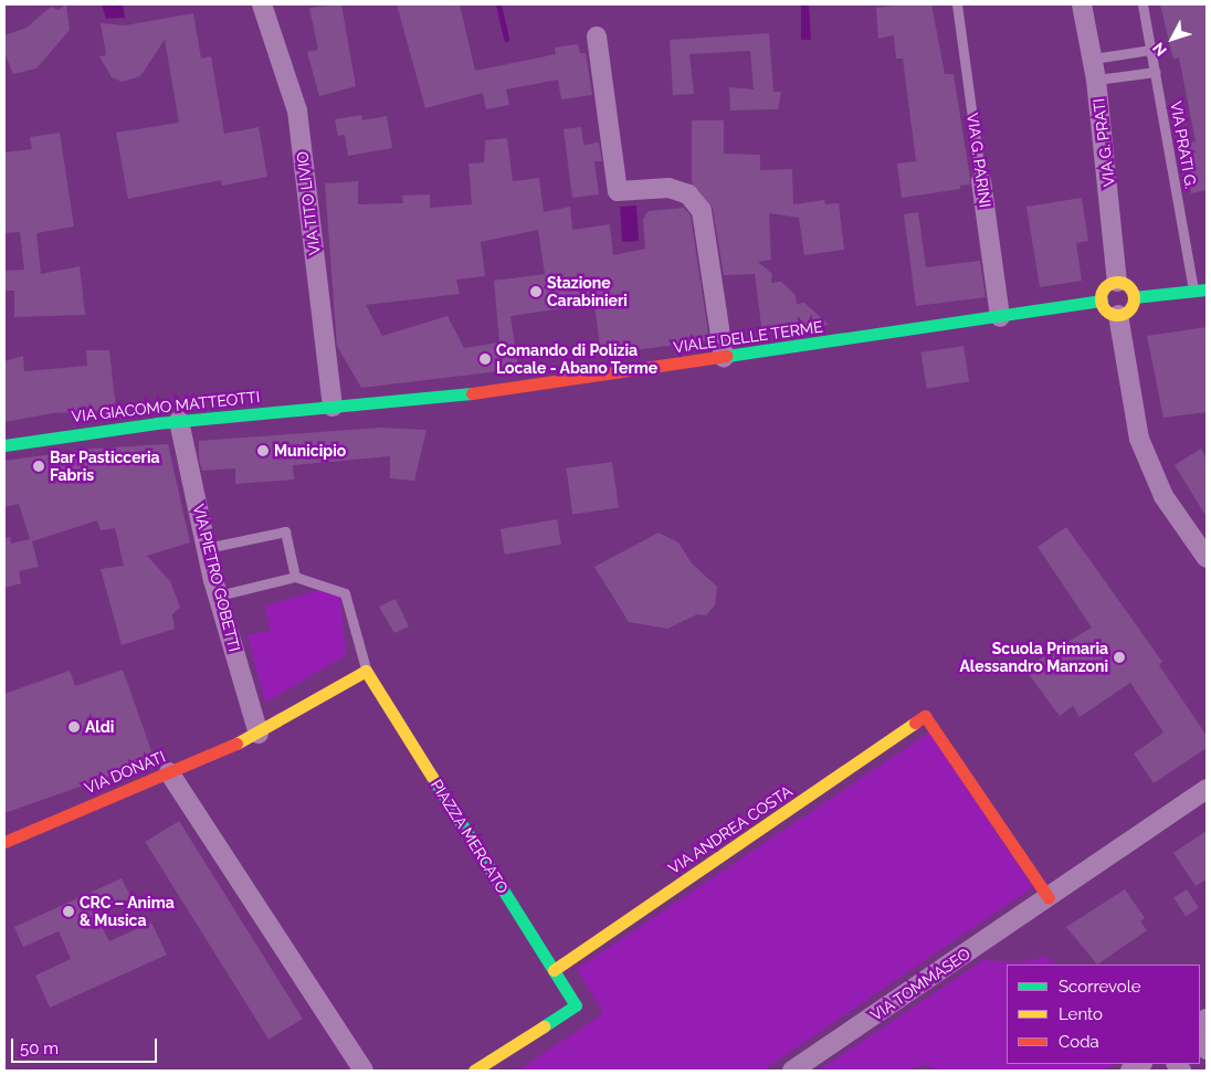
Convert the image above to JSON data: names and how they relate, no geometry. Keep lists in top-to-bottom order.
{
  "streets": {
    "street": [
      "VIA G. PRATI",
      "VIA G. PARINI",
      "VIA TITO LIVIO",
      "VIALE DELLE TERME",
      "VIA GIACOMO MATTEOTTI",
      "VIA PIETRO GOBETTI",
      "VIA DONATI",
      "VIA ANDREA COSTA",
      "PIAZZA MERCATO",
      "VIA TOMMASEO"
    ],
    "lane": ["VIA PRATI G."]
  },
  "crossings": [
    ["VIA G. PRATI", "VIALE DELLE TERME"],
    ["VIA G. PARINI", "VIALE DELLE TERME"],
    ["VIA TITO LIVIO", "VIALE DELLE TERME"],
    ["VIA TITO LIVIO", "VIA GIACOMO MATTEOTTI"],
    ["VIALE DELLE TERME", "VIA GIACOMO MATTEOTTI"],
    ["VIA GIACOMO MATTEOTTI", "VIA PIETRO GOBETTI"],
    ["VIA PIETRO GOBETTI", "VIA DONATI"],
    ["VIA ANDREA COSTA", "PIAZZA MERCATO"],
    ["VIA ANDREA COSTA", "VIA TOMMASEO"]
  ],
  "places": [
    "Stazione Carabinieri",
    "Comando di Polizia Locale - Abano Terme",
    "Municipio",
    "Bar Pasticceria Fabris",
    "Scuola Primaria Alessandro Manzoni",
    "Aldi",
    "CRC – Anima & Musica"
  ],
  "legend": ["Scorrevole", "Lento", "Coda"],
  "scale_bar": "50 m",
  "north": "bottom left"
}
